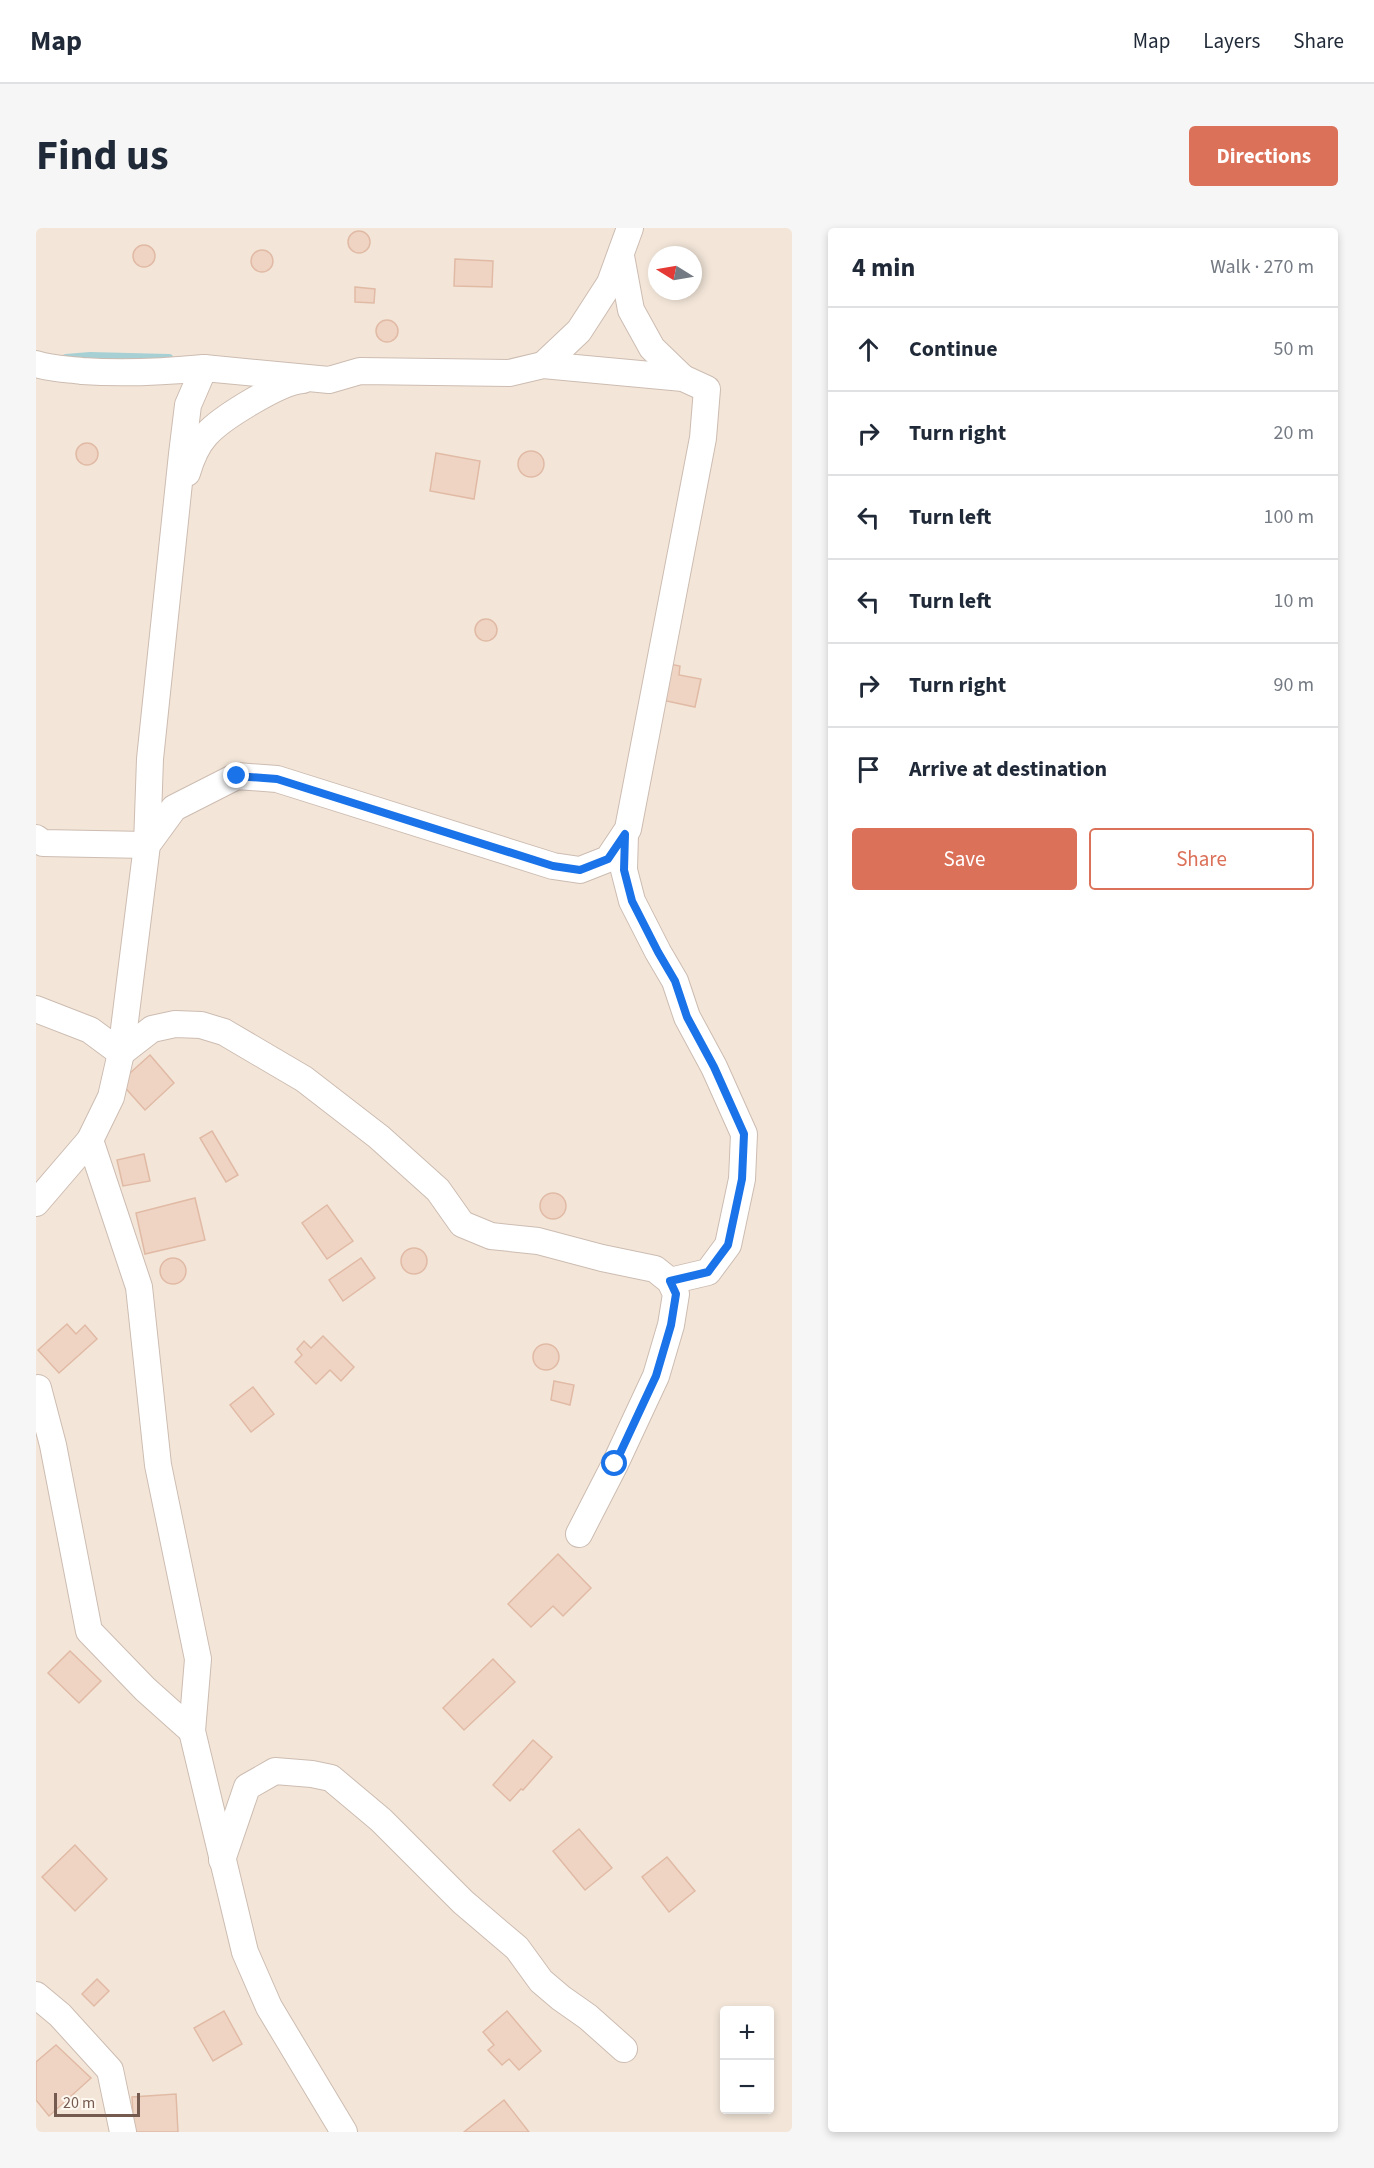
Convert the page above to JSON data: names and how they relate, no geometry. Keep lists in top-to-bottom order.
{
  "scale_bar": "20 m",
  "north": "left",
  "page": {
    "header": "Map",
    "nav": ["Map", "Layers", "Share"],
    "title": "Find us",
    "buttons": [
      "Directions",
      ["Save", "Share"]
    ],
    "heading": ["4 min", "Walk · 270 m"],
    "list": [
      ["Continue", "50 m"],
      ["Turn right", "20 m"],
      ["Turn left", "100 m"],
      ["Turn left", "10 m"],
      ["Turn right", "90 m"],
      "Arrive at destination"
    ],
    "map_buttons": ["+", "−"],
    "scale": "20 m"
  }
}
